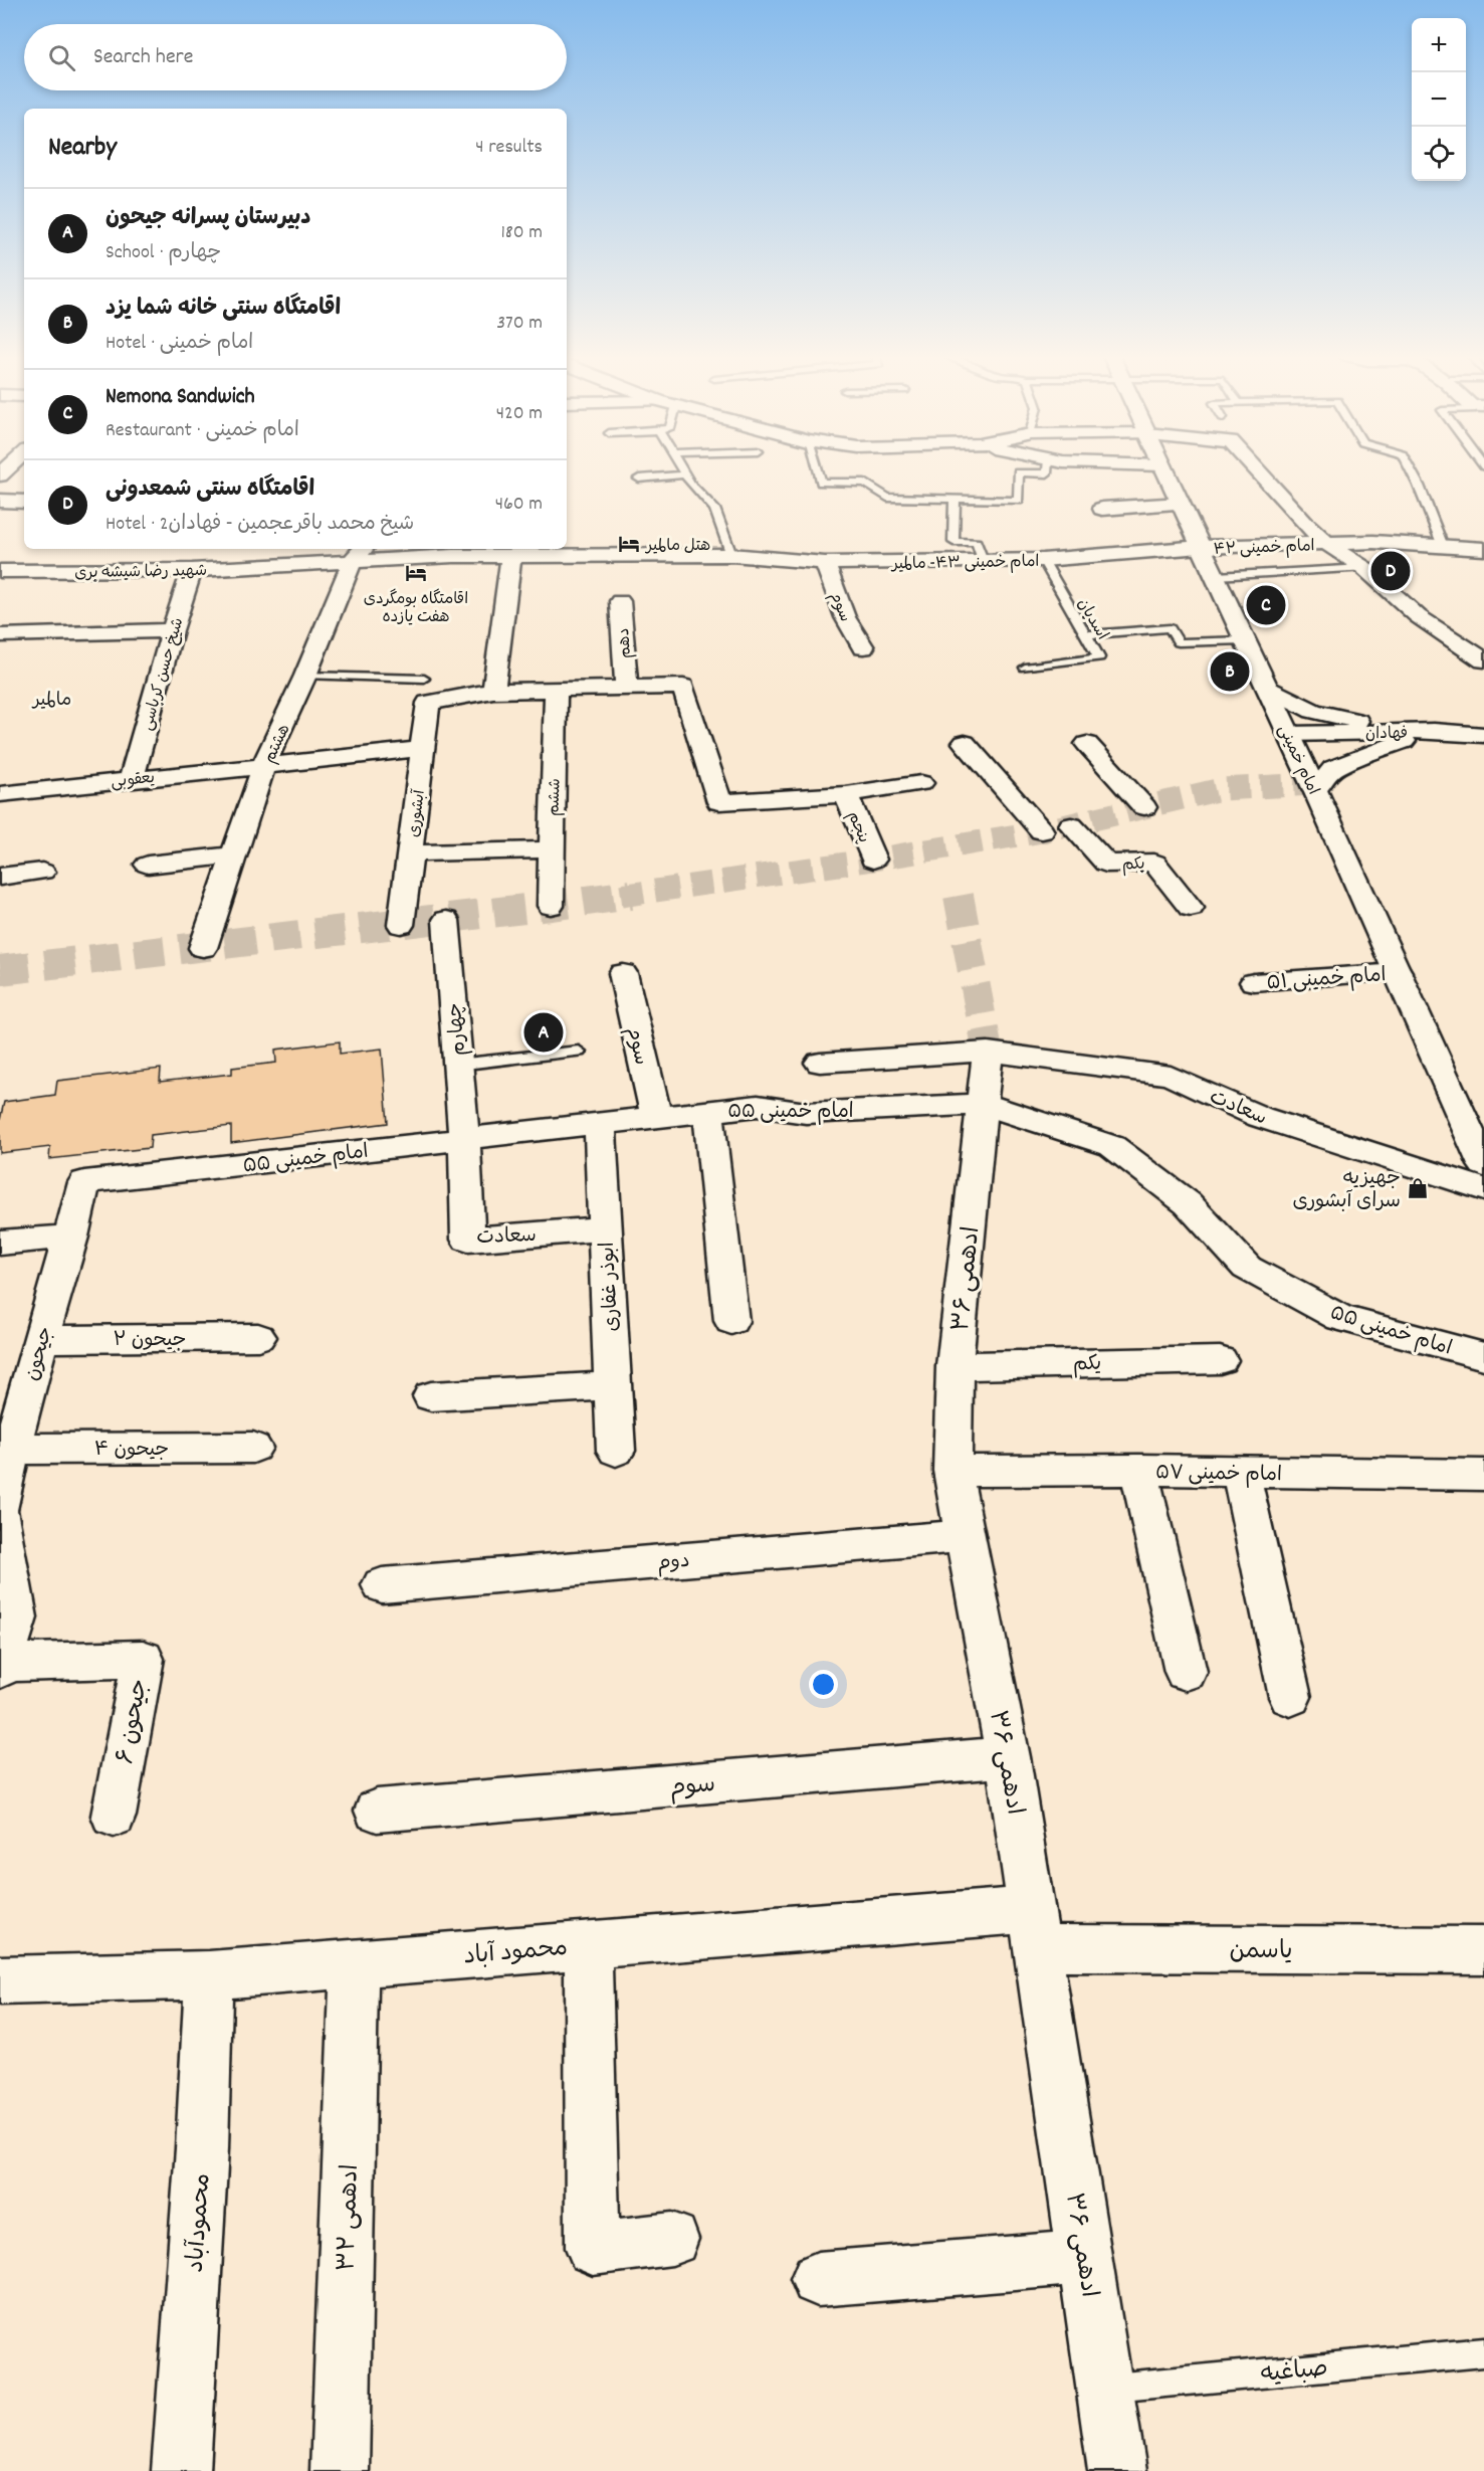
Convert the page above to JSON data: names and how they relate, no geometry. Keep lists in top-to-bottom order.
{
  "streets": {
    "street": [
      "امام خمینی ۴۲",
      "امام خمینی ۴۳- مالمیر",
      "شهید رضا شیشه بری",
      "سوم",
      "دهم",
      "شیخ حسن کرباسی",
      "فهادان",
      "هشتم",
      "امام خمینی",
      "یعقوبی",
      "ششم",
      "آبشوری",
      "پنجم",
      "یکم",
      "امام خمینی ۵۱",
      "چهارم",
      "سعادت",
      "امام خمینی ۵۵",
      "ادهمی ۳۶",
      "ابوذر غفاری",
      "جیحون ۲",
      "جیحون",
      "جیحون ۴",
      "امام خمینی ۵۷",
      "دوم",
      "جیحون ۶",
      "یاسمن",
      "محمود آباد",
      "ادهمی ۳۲",
      "محمودآباد"
    ],
    "lane": ["اسدیان", "صباغیه"]
  },
  "crossings": [
    ["امام خمینی ۴۲", "امام خمینی ۴۳- مالمیر"],
    ["امام خمینی ۴۲", "امام خمینی"],
    ["امام خمینی ۴۳- مالمیر", "شهید رضا شیشه بری"],
    ["امام خمینی ۴۳- مالمیر", "سوم"],
    ["امام خمینی ۴۳- مالمیر", "اسدیان"],
    ["امام خمینی ۴۳- مالمیر", "امام خمینی"],
    ["شهید رضا شیشه بری", "شیخ حسن کرباسی"],
    ["شهید رضا شیشه بری", "هشتم"],
    ["سوم", "امام خمینی ۵۵"],
    ["سوم", "ادهمی ۳۶"],
    ["شیخ حسن کرباسی", "یعقوبی"],
    ["فهادان", "امام خمینی"],
    ["هشتم", "یعقوبی"],
    ["امام خمینی", "امام خمینی ۵۱"],
    ["یعقوبی", "آبشوری"],
    ["یکم", "ادهمی ۳۶"],
    ["چهارم", "سعادت"],
    ["چهارم", "امام خمینی ۵۵"],
    ["سعادت", "امام خمینی ۵۵"],
    ["سعادت", "ادهمی ۳۶"],
    ["سعادت", "ابوذر غفاری"],
    ["امام خمینی ۵۵", "ادهمی ۳۶"],
    ["امام خمینی ۵۵", "ابوذر غفاری"],
    ["امام خمینی ۵۵", "جیحون"],
    ["ادهمی ۳۶", "امام خمینی ۵۷"],
    ["ادهمی ۳۶", "دوم"],
    ["ادهمی ۳۶", "یاسمن"],
    ["ادهمی ۳۶", "محمود آباد"],
    ["ادهمی ۳۶", "صباغیه"],
    ["جیحون ۲", "جیحون"],
    ["جیحون", "جیحون ۴"],
    ["یاسمن", "محمود آباد"],
    ["محمود آباد", "ادهمی ۳۲"],
    ["محمود آباد", "محمودآباد"]
  ],
  "districts": ["مالمیر"],
  "places": {
    "hotel": ["هتل مالمير", "اقامتگاه بومگردی هفت یازده"],
    "shop": ["جهیزیه سرای آبشوری"]
  },
  "page": {
    "map_buttons": ["+", "−"],
    "search": "Search here",
    "heading": ["Nearby", "4 results"],
    "list": [
      {
        "mark": "A",
        "name": "دبیرستان پسرانه جیحون",
        "note": "School · چهارم",
        "value": "180 m"
      },
      {
        "mark": "B",
        "name": "اقامتگاه سنتی خانه شما یزد",
        "note": "Hotel · امام خمینی",
        "value": "370 m"
      },
      {
        "mark": "C",
        "name": "Nemona Sandwich",
        "note": "Restaurant · امام خمینی",
        "value": "420 m"
      },
      {
        "mark": "D",
        "name": "اقامتگاه سنتی شمعدونی",
        "note": "Hotel · شیخ محمد باقرعجمین - فهادان2",
        "value": "460 m"
      }
    ],
    "pins": [
      "D",
      "C",
      "B",
      "A"
    ]
  }
}
